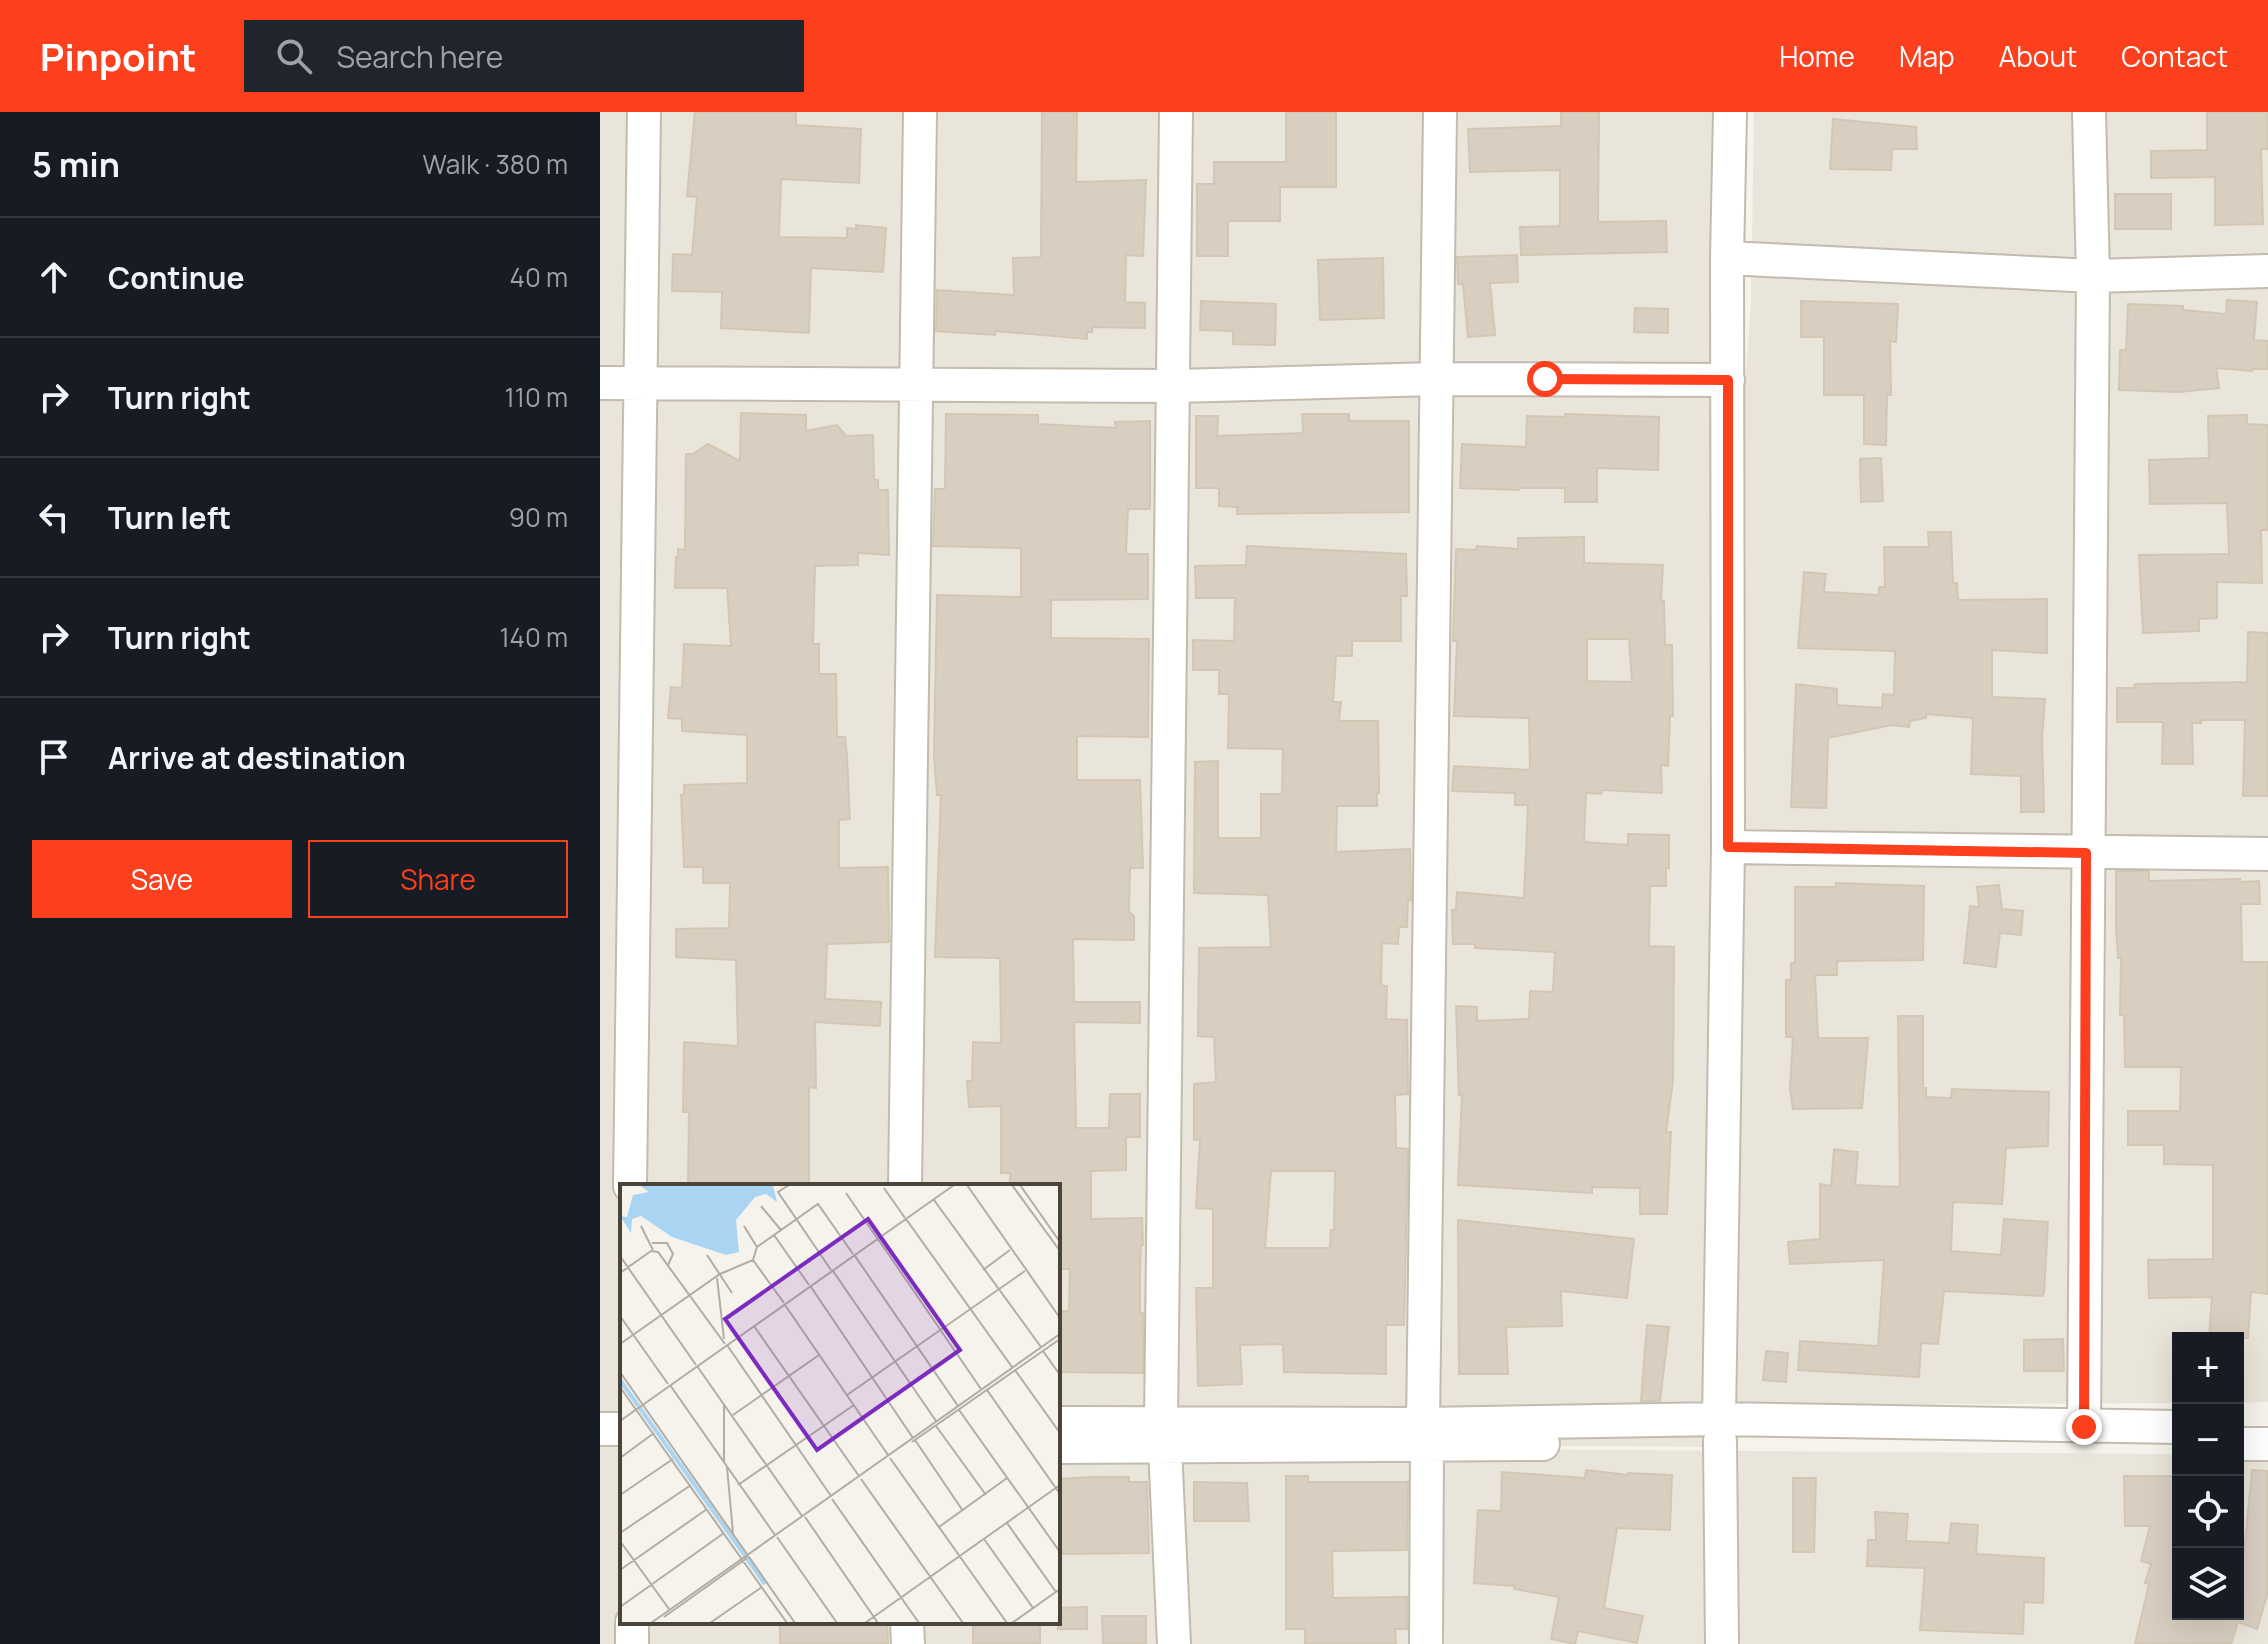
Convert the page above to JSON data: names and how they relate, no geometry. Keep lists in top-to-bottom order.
{
  "page": {
    "header": "Pinpoint",
    "search": "Search here",
    "nav": [
      "Home",
      "Map",
      "About",
      "Contact"
    ],
    "heading": ["5 min", "Walk · 380 m"],
    "list": [
      ["Continue", "40 m"],
      ["Turn right", "110 m"],
      ["Turn left", "90 m"],
      ["Turn right", "140 m"],
      "Arrive at destination"
    ],
    "buttons": ["Save", "Share"],
    "map_buttons": ["+", "−"]
  }
}
